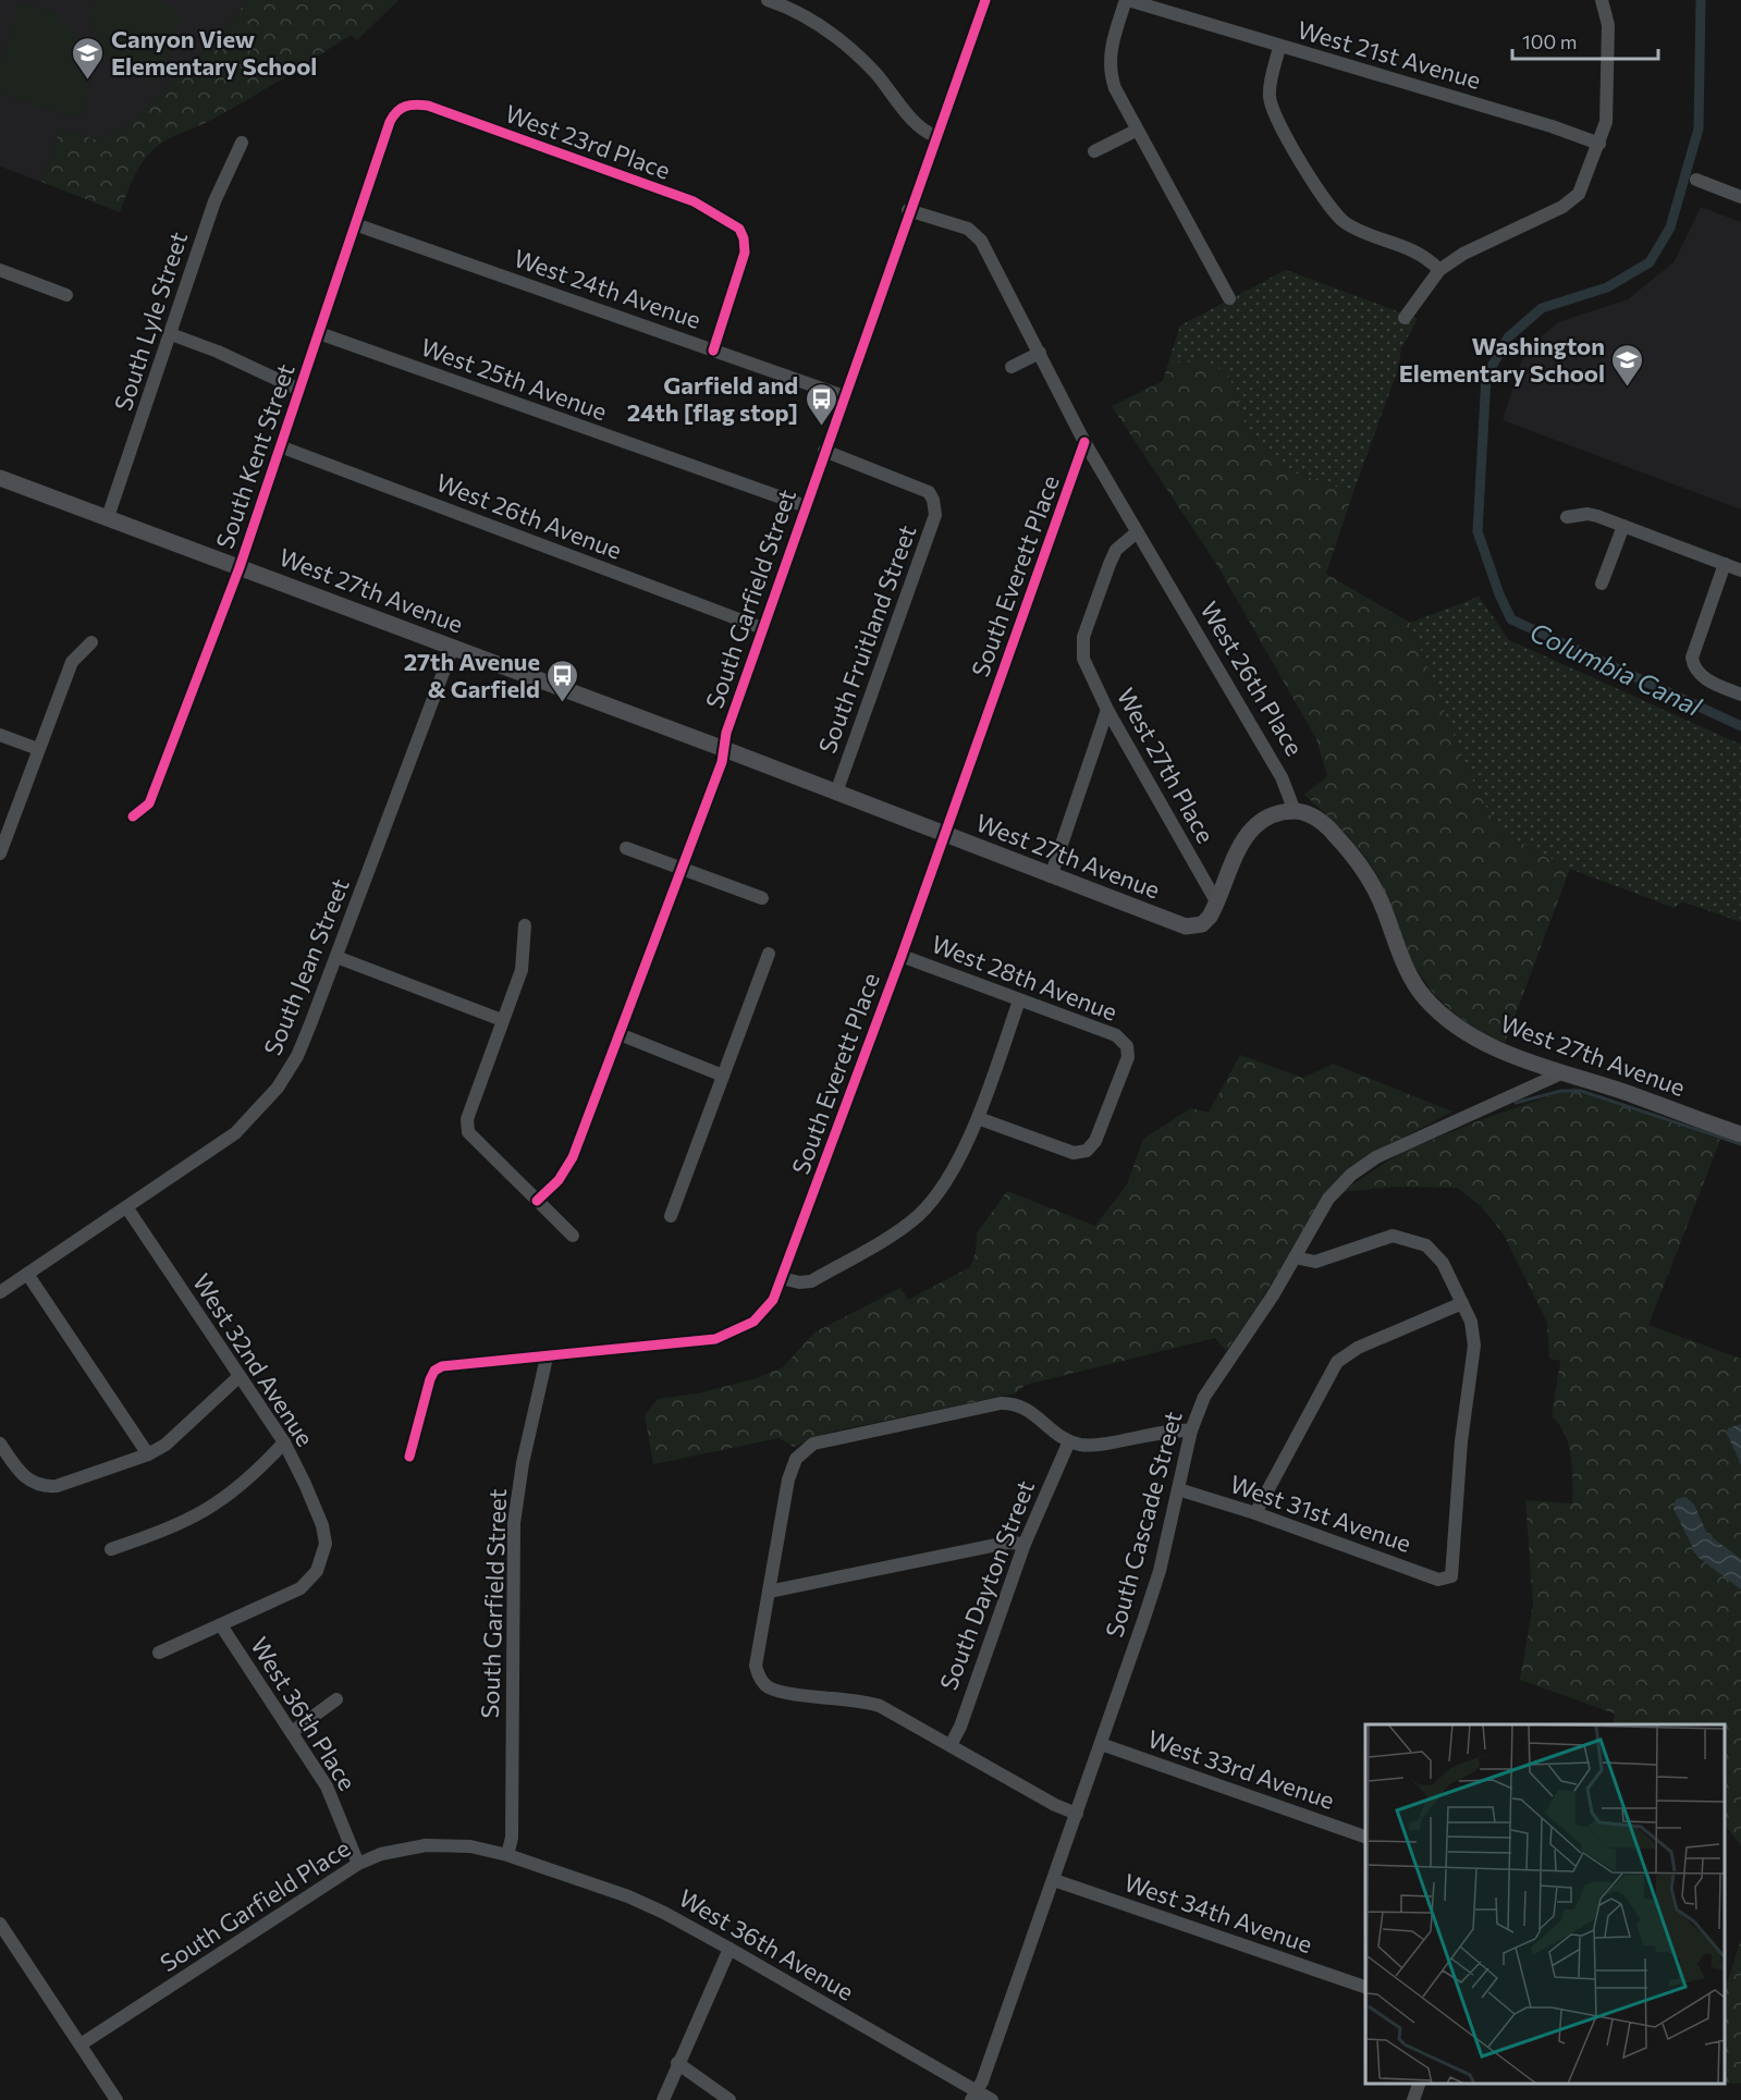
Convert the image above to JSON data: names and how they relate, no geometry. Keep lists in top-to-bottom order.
{
  "streets": {
    "main road": ["West 27th Avenue"],
    "street": [
      "West 21st Avenue",
      "West 23rd Place",
      "West 24th Avenue",
      "South Lyle Street",
      "West 25th Avenue",
      "South Kent Street",
      "West 26th Avenue",
      "South Everett Place",
      "South Garfield Street",
      "South Fruitland Street",
      "West 26th Place",
      "West 27th Place",
      "South Jean Street",
      "West 28th Avenue",
      "West 32nd Avenue",
      "West 31st Avenue",
      "South Cascade Street",
      "South Dayton Street",
      "West 36th Place",
      "West 33rd Avenue",
      "South Garfield Place",
      "West 34th Avenue",
      "West 36th Avenue"
    ]
  },
  "crossings": [
    ["West 23rd Place", "West 24th Avenue"],
    ["West 23rd Place", "South Kent Street"],
    ["West 24th Avenue", "South Kent Street"],
    ["West 24th Avenue", "South Garfield Street"],
    ["South Lyle Street", "West 27th Avenue"],
    ["West 25th Avenue", "South Kent Street"],
    ["West 25th Avenue", "South Garfield Street"],
    ["South Kent Street", "West 26th Avenue"],
    ["South Kent Street", "West 27th Avenue"],
    ["West 26th Avenue", "South Garfield Street"],
    ["South Everett Place", "West 27th Avenue"],
    ["South Everett Place", "South Garfield Street"],
    ["South Everett Place", "West 26th Place"],
    ["South Everett Place", "West 28th Avenue"],
    ["West 27th Avenue", "South Garfield Street"],
    ["West 27th Avenue", "South Fruitland Street"],
    ["West 27th Avenue", "West 26th Place"],
    ["West 27th Avenue", "West 27th Place"],
    ["West 27th Avenue", "South Jean Street"],
    ["West 27th Avenue", "South Cascade Street"],
    ["South Garfield Street", "South Fruitland Street"],
    ["South Garfield Street", "West 26th Place"],
    ["South Garfield Street", "South Garfield Place"],
    ["South Garfield Street", "West 36th Avenue"],
    ["West 26th Place", "West 27th Place"],
    ["South Jean Street", "West 32nd Avenue"],
    ["West 32nd Avenue", "West 36th Place"],
    ["West 31st Avenue", "South Cascade Street"],
    ["South Cascade Street", "West 33rd Avenue"],
    ["South Cascade Street", "West 34th Avenue"],
    ["South Cascade Street", "West 36th Avenue"],
    ["West 36th Place", "South Garfield Place"],
    ["South Garfield Place", "West 36th Avenue"]
  ],
  "water": ["Columbia Canal"],
  "places": {
    "school or university": ["Canyon View Elementary School", "Washington Elementary School"],
    "bus stop": ["Garfield and 24th [flag stop]", "27th Avenue & Garfield"]
  },
  "scale_bar": "100 m"
}
